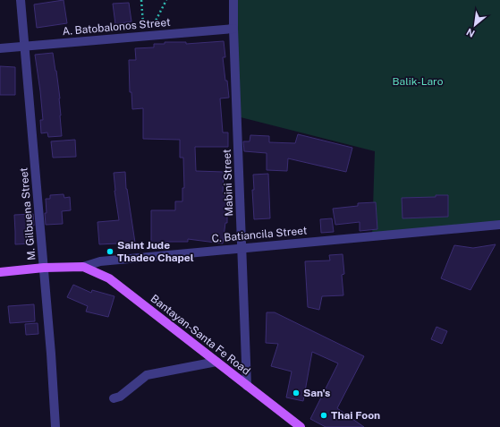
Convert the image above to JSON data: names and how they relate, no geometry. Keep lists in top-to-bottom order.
{
  "streets": {
    "main road": ["C. Batiancila Street", "Bantayan-Santa Fe Road"],
    "street": ["A. Batobalonos Street", "Mabini Street", "M. Gilbuena Street"]
  },
  "crossings": [
    ["A. Batobalonos Street", "Mabini Street"],
    ["A. Batobalonos Street", "M. Gilbuena Street"],
    ["Mabini Street", "C. Batiancila Street"],
    ["Mabini Street", "Bantayan-Santa Fe Road"],
    ["M. Gilbuena Street", "C. Batiancila Street"],
    ["C. Batiancila Street", "Bantayan-Santa Fe Road"]
  ],
  "parks": ["Balik-Laro"],
  "places": ["Saint Jude Thadeo Chapel", "San's", "Thai Foon"],
  "north": "bottom left"
}
